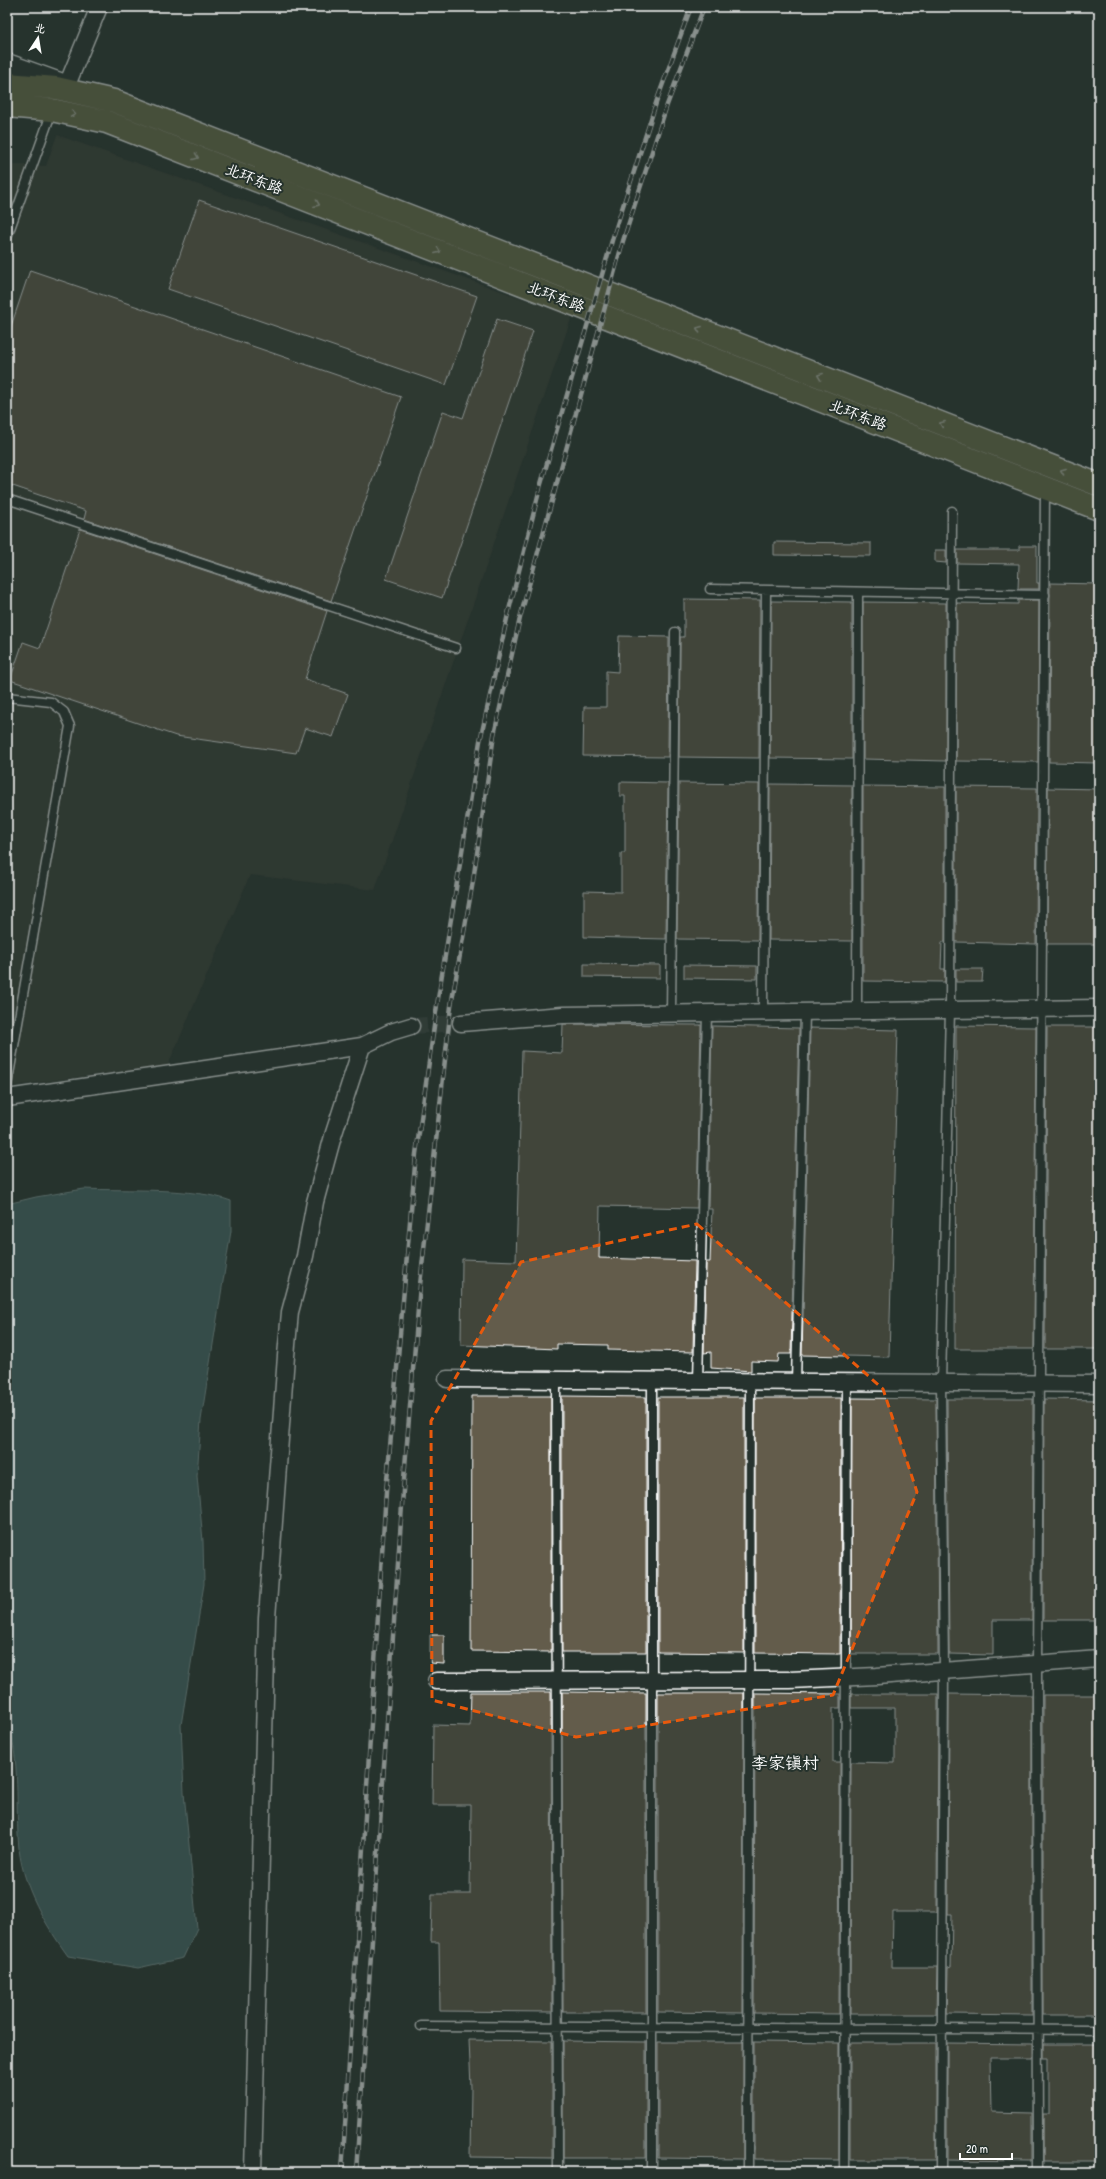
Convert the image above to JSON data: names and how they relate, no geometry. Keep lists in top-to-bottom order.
{
  "streets": {
    "main road": ["北环东路"]
  },
  "districts": ["李家镇村"],
  "scale_bar": "20 m",
  "north": "top"
}
